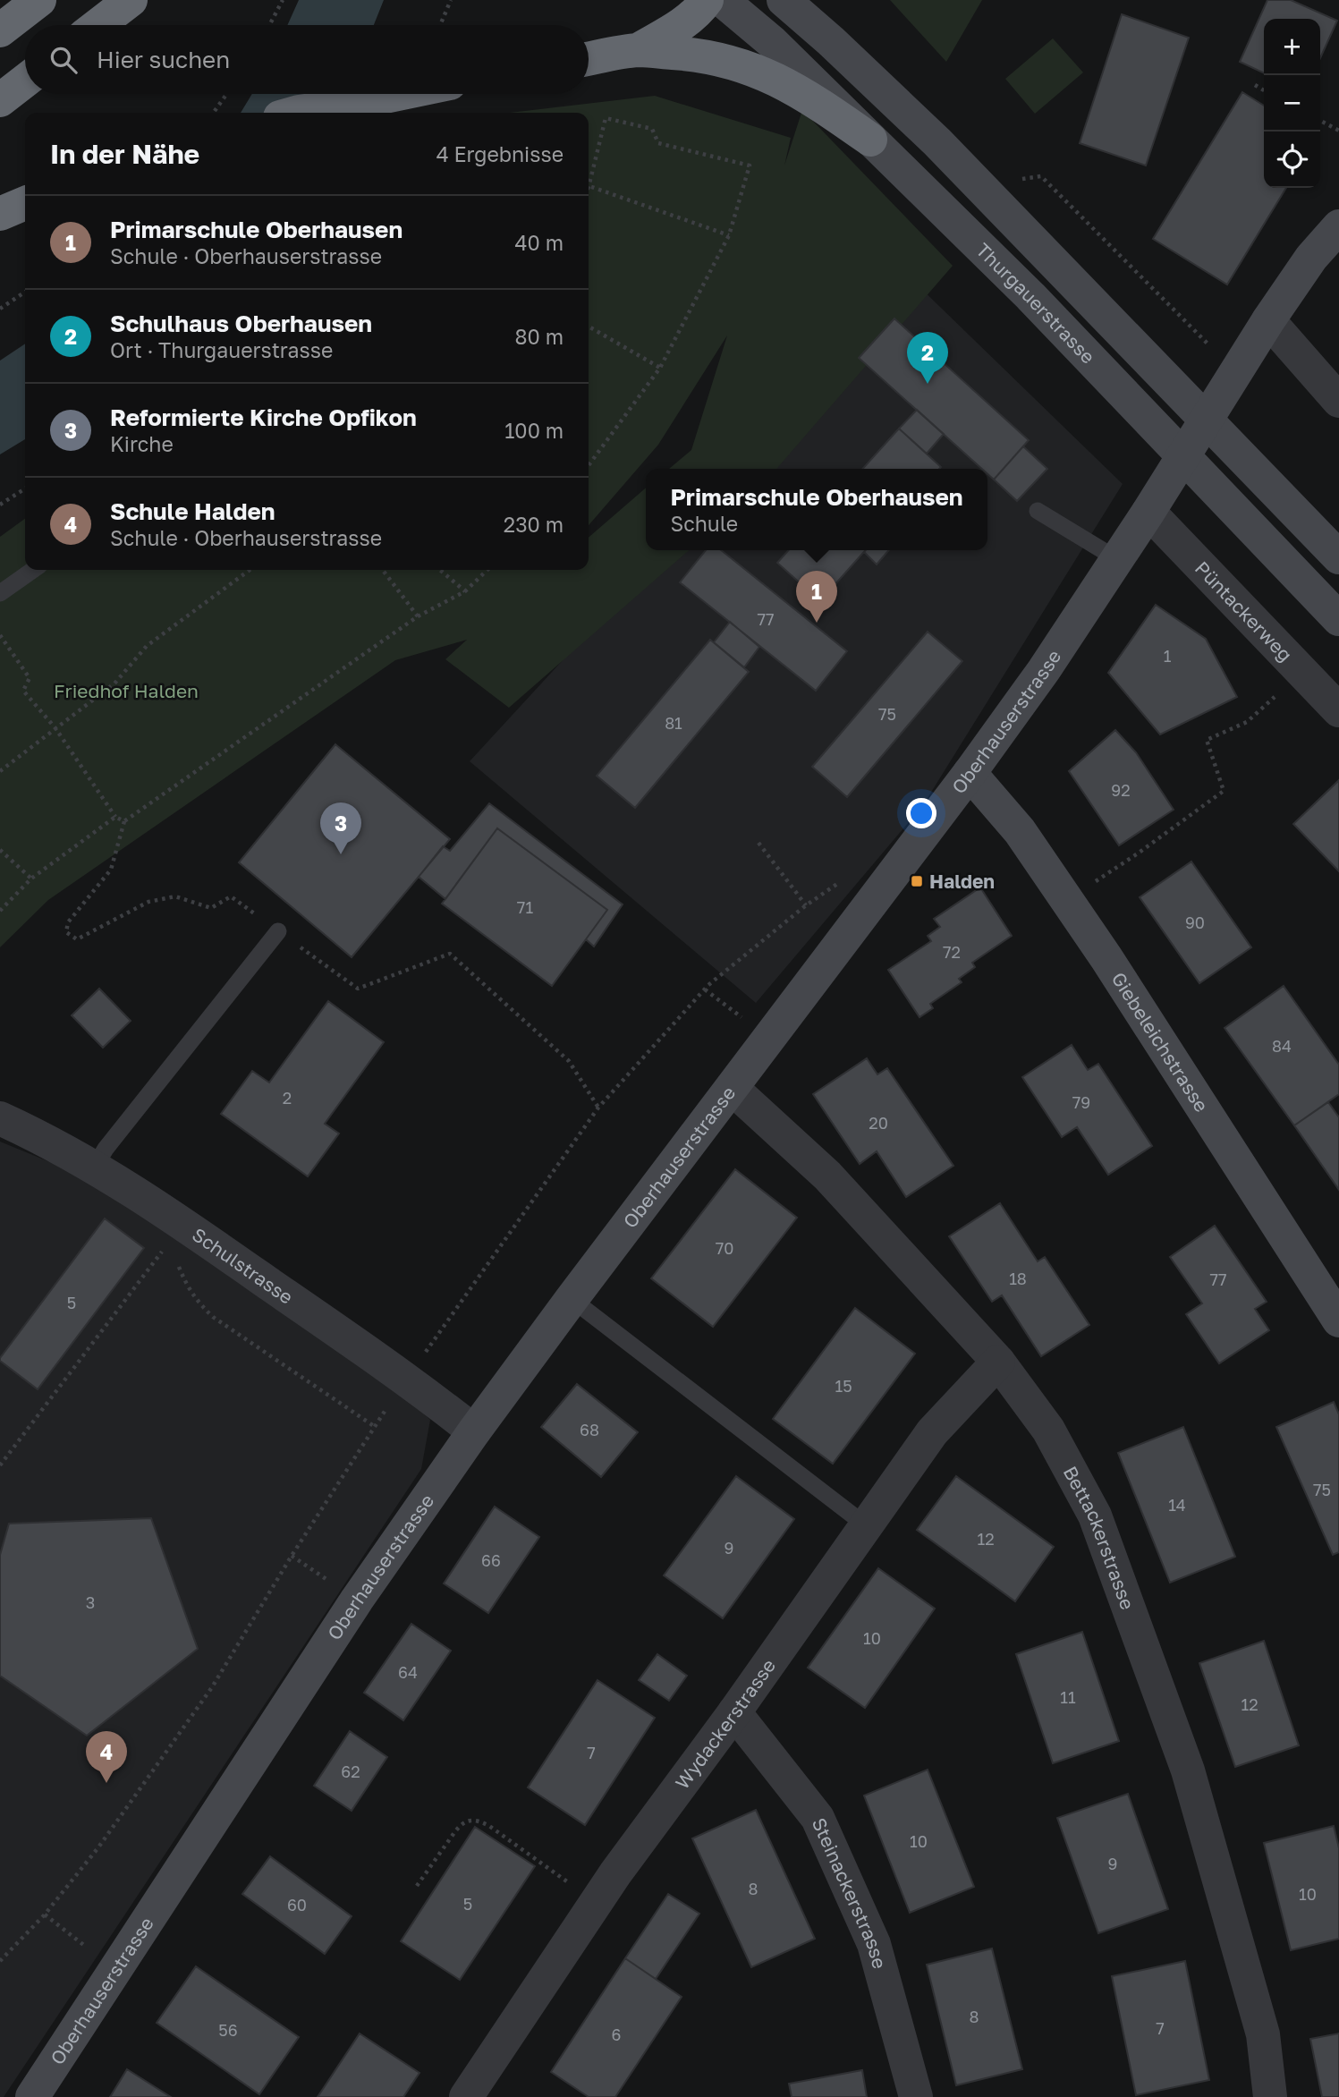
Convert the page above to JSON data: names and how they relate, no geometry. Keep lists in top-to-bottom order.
{
  "streets": {
    "street": [
      "Thurgauerstrasse",
      "Püntackerweg",
      "Oberhauserstrasse",
      "Giebeleichstrasse",
      "Schulstrasse",
      "Bettackerstrasse",
      "Wydackerstrasse",
      "Steinackerstrasse"
    ]
  },
  "crossings": [
    ["Püntackerweg", "Oberhauserstrasse"],
    ["Oberhauserstrasse", "Giebeleichstrasse"],
    ["Oberhauserstrasse", "Schulstrasse"],
    ["Oberhauserstrasse", "Bettackerstrasse"],
    ["Bettackerstrasse", "Wydackerstrasse"],
    ["Wydackerstrasse", "Steinackerstrasse"]
  ],
  "parks": ["Friedhof Halden"],
  "places": {
    "transit": ["Halden"]
  },
  "house_numbers": [
    "77",
    "1",
    "75",
    "81",
    "92",
    "71",
    "90",
    "72",
    "84",
    "2",
    "79",
    "20",
    "70",
    "18",
    "77",
    "5",
    "15",
    "68",
    "75",
    "14",
    "12",
    "9",
    "66",
    "3",
    "10",
    "64",
    "11",
    "12",
    "7",
    "62",
    "10",
    "9",
    "8",
    "10",
    "5",
    "60",
    "8",
    "7",
    "56",
    "6"
  ],
  "page": {
    "map_buttons": ["+", "−"],
    "search": "Hier suchen",
    "heading": ["In der Nähe", "4 Ergebnisse"],
    "list": [
      {
        "mark": "1",
        "name": "Primarschule Oberhausen",
        "note": "Schule · Oberhauserstrasse",
        "value": "40 m"
      },
      {
        "mark": "2",
        "name": "Schulhaus Oberhausen",
        "note": "Ort · Thurgauerstrasse",
        "value": "80 m"
      },
      {
        "mark": "3",
        "name": "Reformierte Kirche Opfikon",
        "note": "Kirche",
        "value": "100 m"
      },
      {
        "mark": "4",
        "name": "Schule Halden",
        "note": "Schule · Oberhauserstrasse",
        "value": "230 m"
      }
    ],
    "pins": [
      "2",
      "1",
      "3",
      "4"
    ],
    "popup": ["Primarschule Oberhausen", "Schule"]
  }
}
